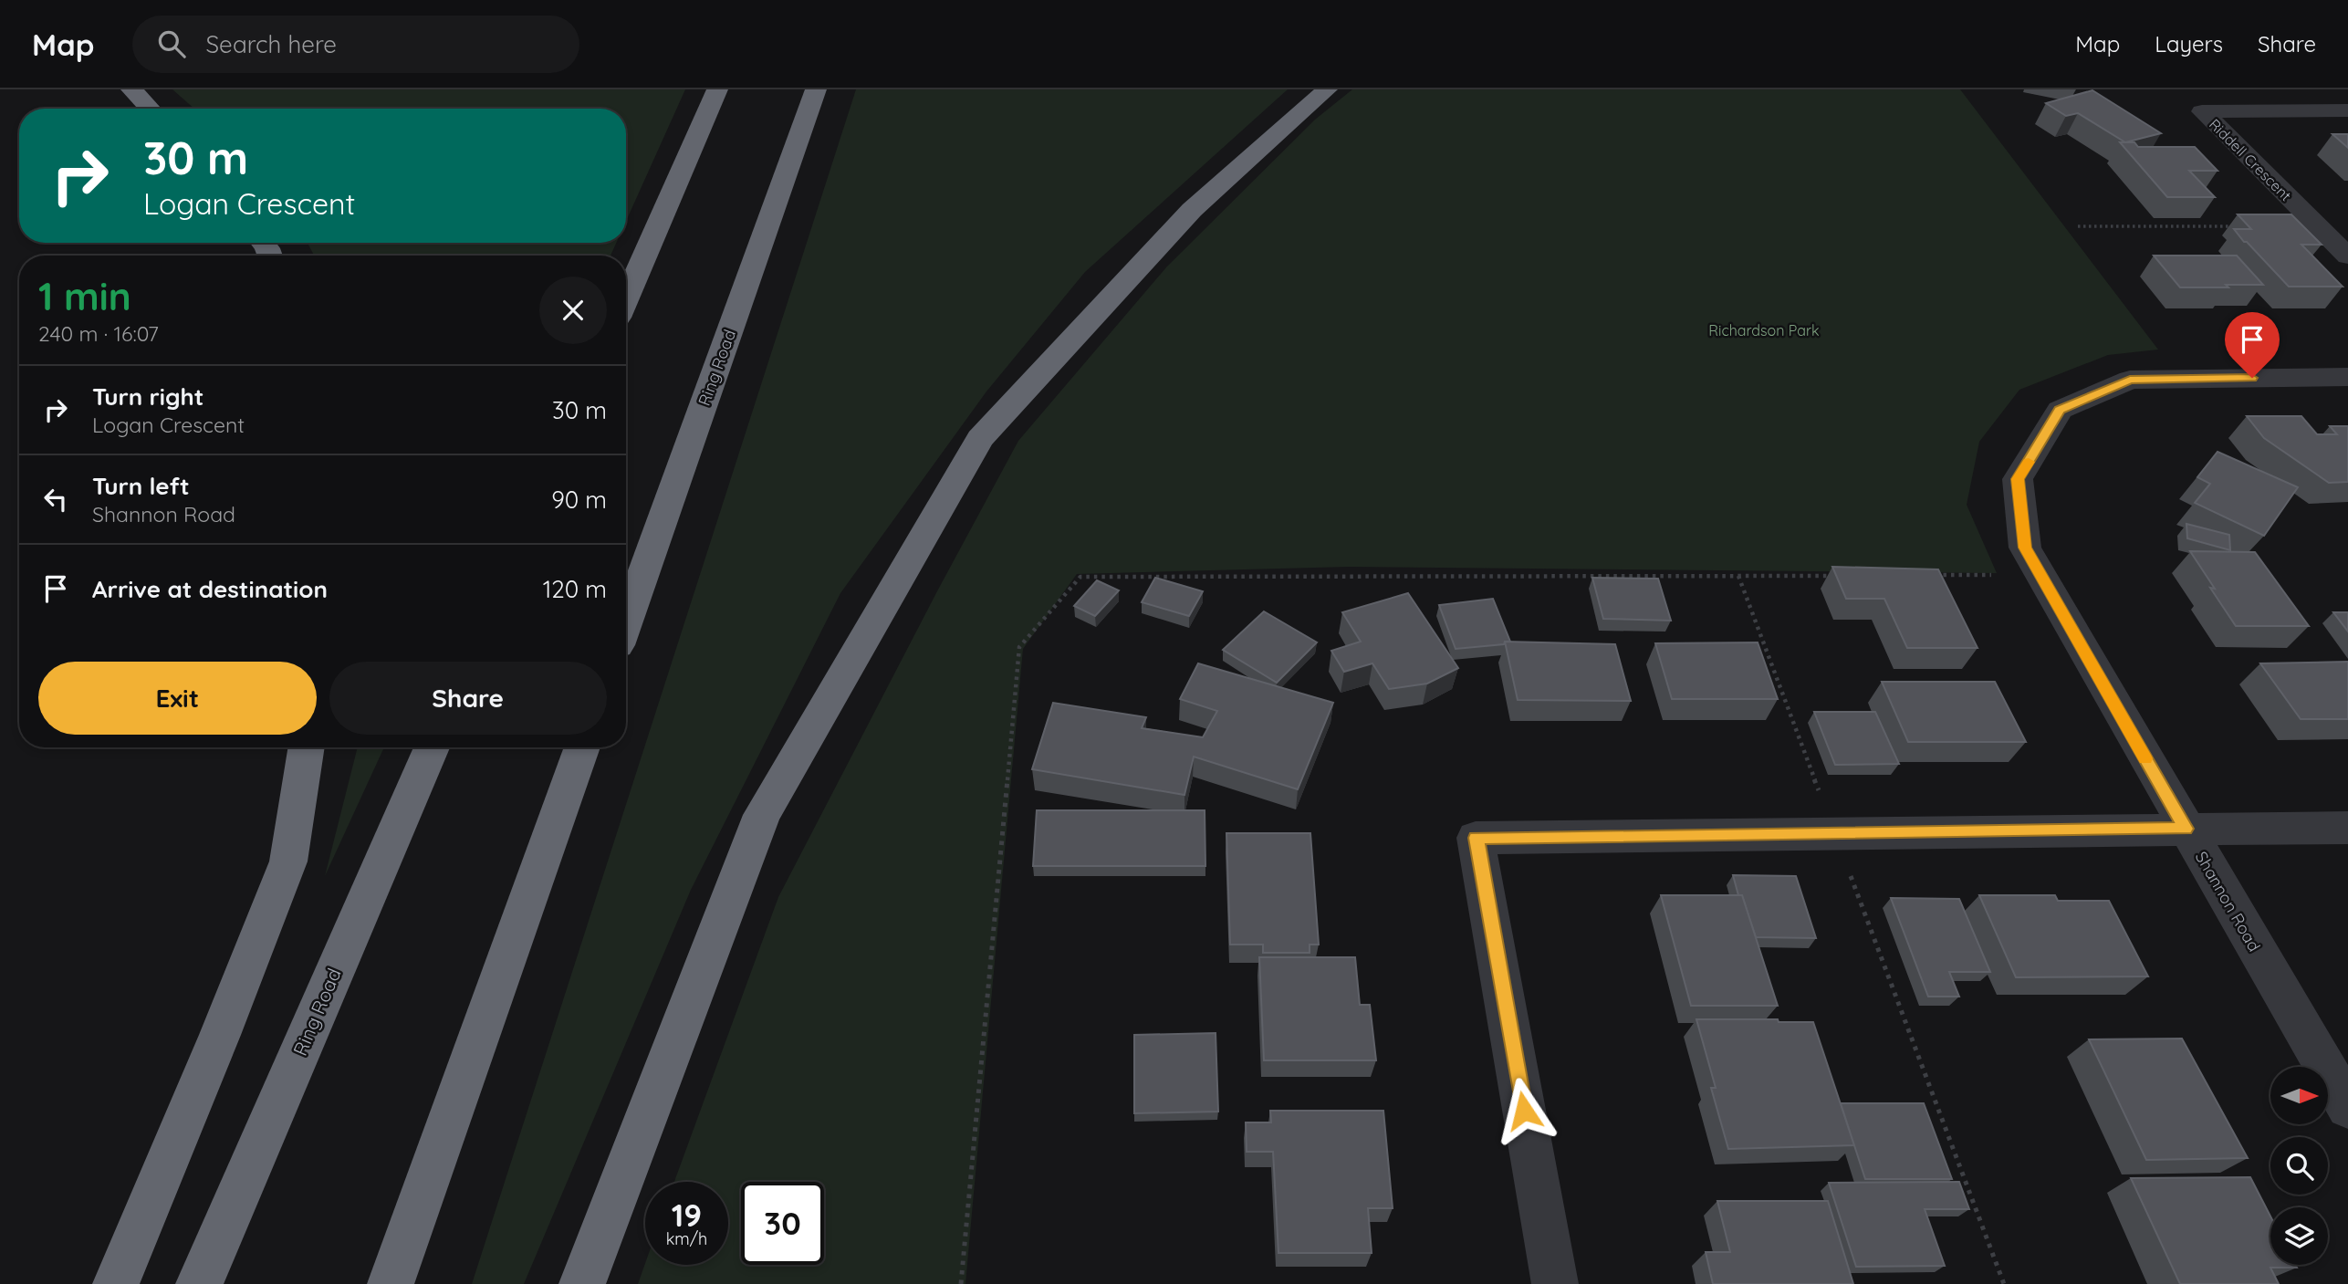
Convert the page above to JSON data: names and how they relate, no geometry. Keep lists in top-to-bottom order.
{
  "streets": {
    "highway": ["Ring Road"],
    "street": ["Riddell Crescent", "Shannon Road"]
  },
  "parks": ["Richardson Park"],
  "north": "right",
  "page": {
    "header": "Map",
    "search": "Search here",
    "nav": ["Map", "Layers", "Share"],
    "turn": ["30 m", "Logan Crescent"],
    "heading": ["1 min", "240 m · 16:07"],
    "list": [
      {
        "name": "Turn right",
        "note": "Logan Crescent",
        "value": "30 m"
      },
      {
        "name": "Turn left",
        "note": "Shannon Road",
        "value": "90 m"
      },
      {
        "name": "Arrive at destination",
        "value": "120 m"
      }
    ],
    "buttons": ["Exit", "Share"],
    "speed": "19 km/h",
    "limit": "30"
  }
}
